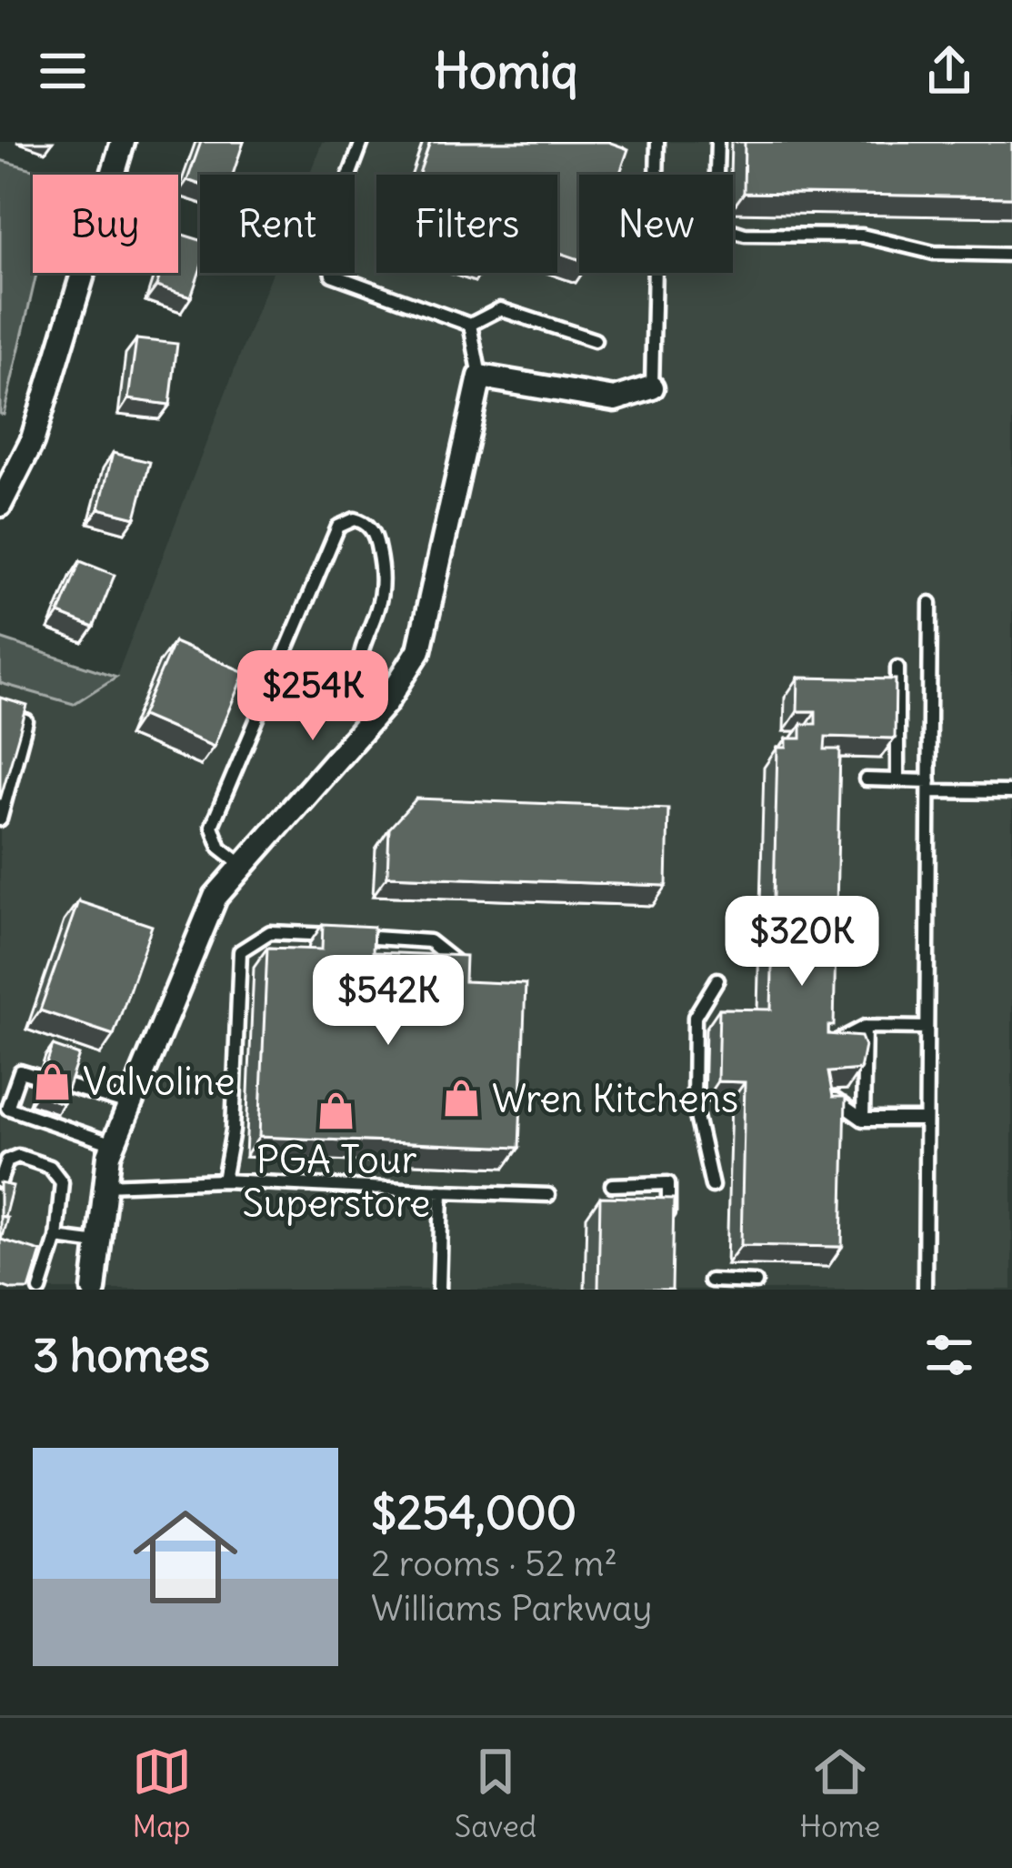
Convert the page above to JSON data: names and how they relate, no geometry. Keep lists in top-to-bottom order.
{
  "places": {
    "shop": ["Valvoline", "Wren Kitchens", "PGA Tour Superstore"]
  },
  "page": {
    "header": "Homiq",
    "chip": [
      "Buy",
      "Rent",
      "Filters",
      "New"
    ],
    "price": ["$254K", "$320K", "$542K"],
    "heading": "3 homes",
    "list": [
      {
        "name": "$254,000",
        "note": "2 rooms · 52 m² · Williams Parkway"
      }
    ],
    "tabs": ["Map", "Saved", "Home"]
  }
}
